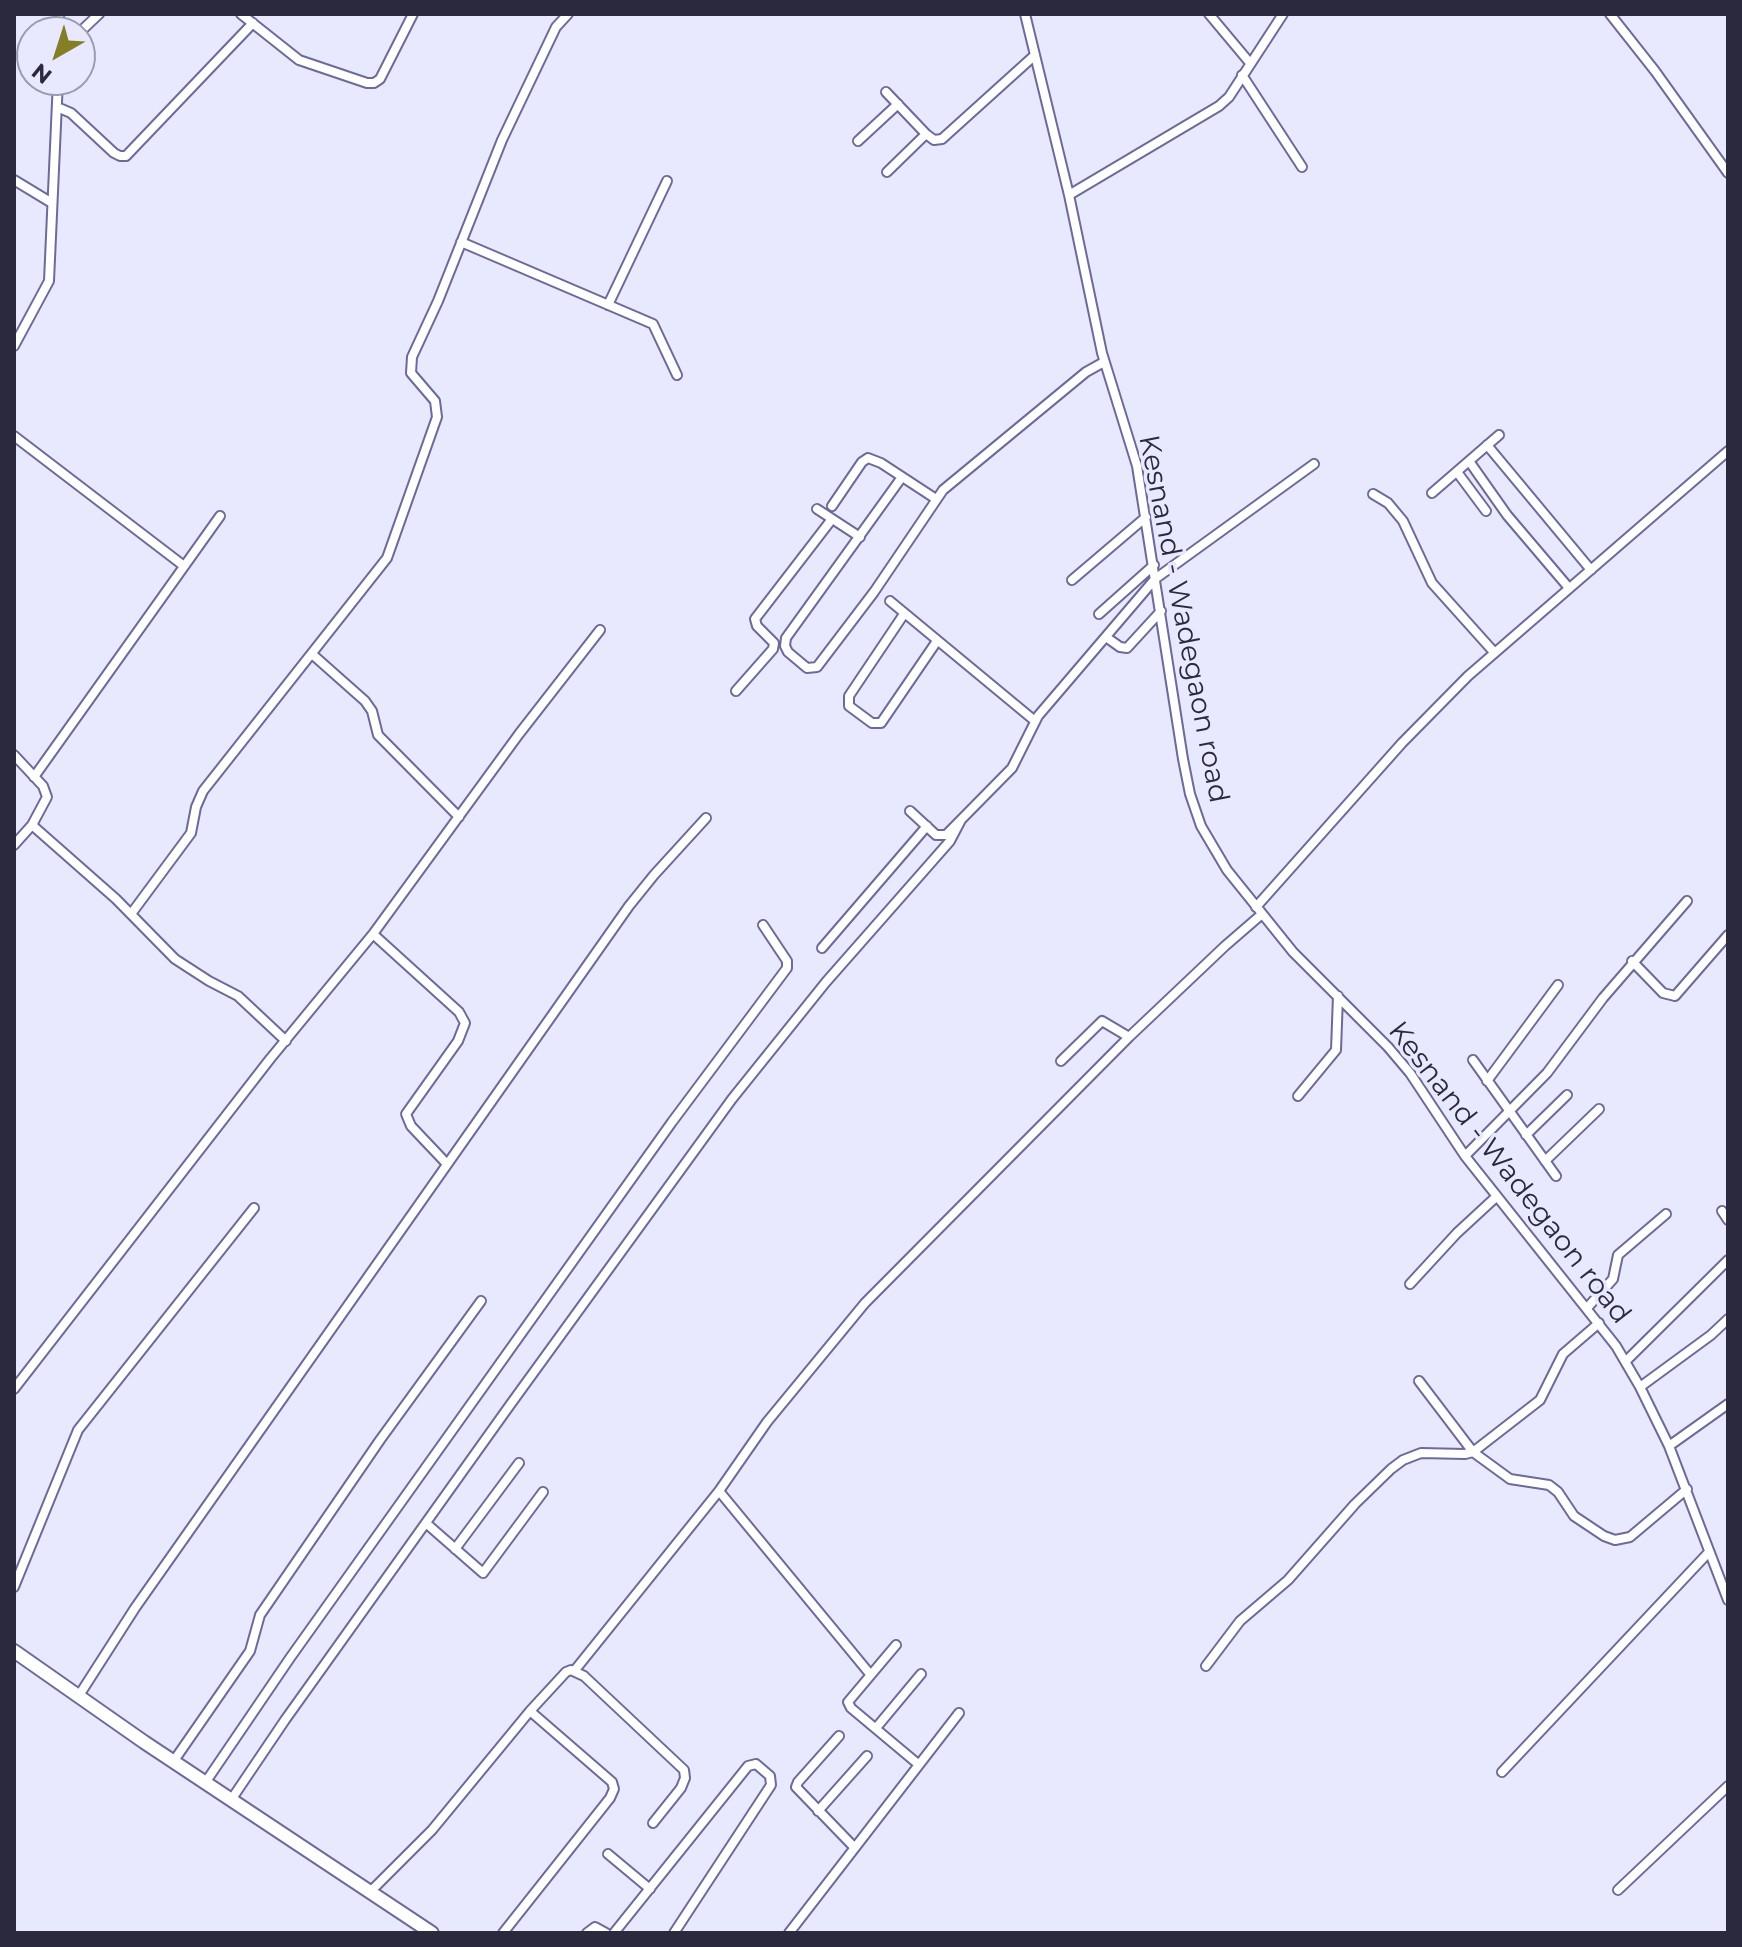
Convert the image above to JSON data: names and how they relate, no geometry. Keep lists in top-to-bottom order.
{
  "streets": {
    "street": ["Kesnand - Wadegaon road"]
  },
  "north": "bottom left"
}
